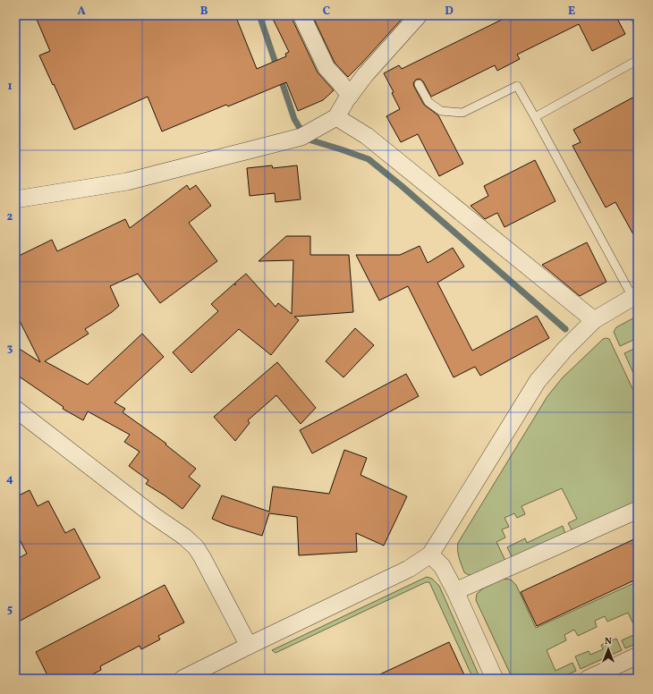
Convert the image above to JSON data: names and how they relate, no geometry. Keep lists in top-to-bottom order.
{
  "north": "top",
  "grid": {
    "columns": [
      "A",
      "B",
      "C",
      "D",
      "E"
    ],
    "rows": [
      "1",
      "2",
      "3",
      "4",
      "5"
    ]
  }
}
